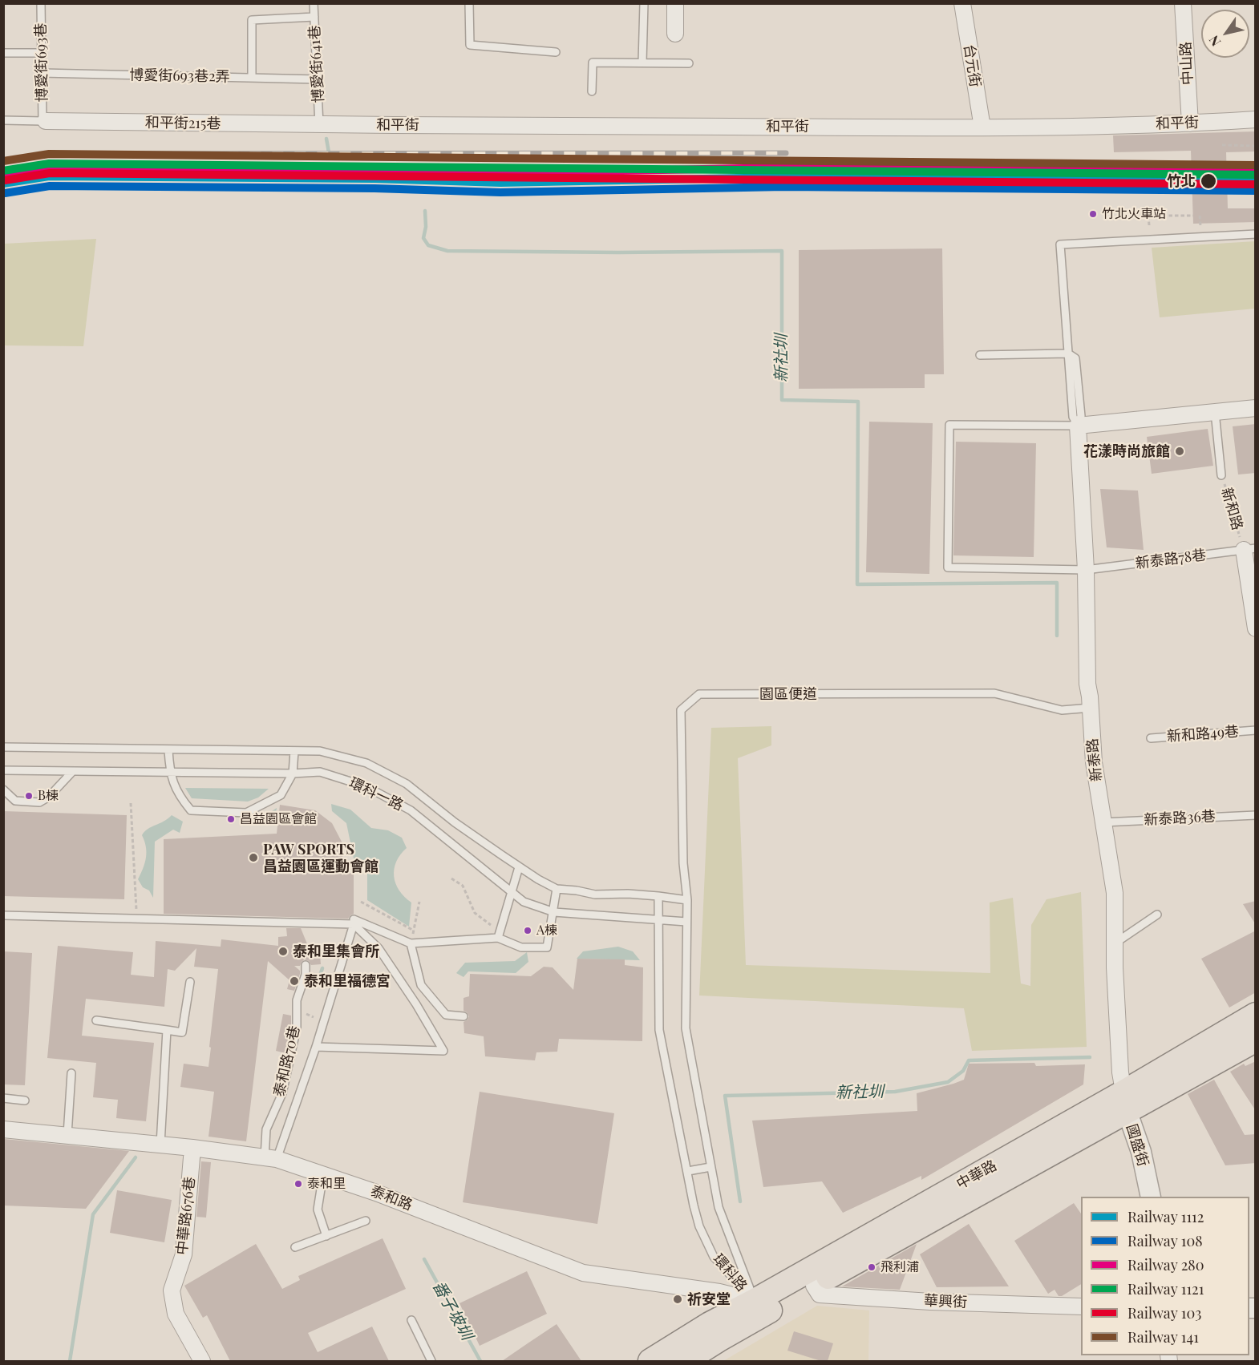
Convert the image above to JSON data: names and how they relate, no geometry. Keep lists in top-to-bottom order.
{
  "streets": {
    "main road": ["中華路"],
    "street": [
      "中山路",
      "台元街",
      "和平街215巷",
      "和平街",
      "新和路",
      "新泰路",
      "國盛街",
      "泰和路",
      "中華路676巷",
      "華興街"
    ],
    "lane": [
      "博愛街693巷",
      "博愛街641巷",
      "博愛街693巷2弄",
      "新泰路78巷",
      "園區便道",
      "新和路49巷",
      "環科一路",
      "新泰路36巷",
      "泰和路70巷",
      "環科路"
    ]
  },
  "crossings": [
    ["博愛街693巷", "博愛街693巷2弄"],
    ["博愛街693巷", "和平街215巷"],
    ["中山路", "和平街"],
    ["博愛街641巷", "博愛街693巷2弄"],
    ["博愛街641巷", "和平街215巷"],
    ["博愛街641巷", "和平街"],
    ["台元街", "和平街"],
    ["和平街215巷", "和平街"],
    ["新和路", "新泰路78巷"],
    ["新泰路78巷", "新泰路"],
    ["園區便道", "新泰路"],
    ["園區便道", "環科一路"],
    ["園區便道", "環科路"],
    ["新泰路", "新泰路36巷"],
    ["新泰路", "國盛街"],
    ["新泰路", "中華路"],
    ["環科一路", "環科路"],
    ["泰和路70巷", "泰和路"],
    ["國盛街", "中華路"],
    ["中華路", "泰和路"],
    ["中華路", "環科路"],
    ["中華路", "華興街"],
    ["泰和路", "中華路676巷"],
    ["泰和路", "環科路"]
  ],
  "water": ["新社圳", "番子坡圳"],
  "places": [
    "竹北",
    "竹北火車站",
    "花漾時尚旅館",
    "B棟",
    "昌益園區會館",
    "PAW SPORTS 昌益園區運動會館",
    "A棟",
    "泰和里集會所",
    "泰和里福德宮",
    "泰和里",
    "飛利浦",
    "祈安堂"
  ],
  "lines": [
    "rail line 141",
    "rail line 1121",
    "rail line 280",
    "rail line 103",
    "rail line 1112",
    "rail line 108"
  ],
  "legend": [
    "Railway 1112",
    "Railway 108",
    "Railway 280",
    "Railway 1121",
    "Railway 103",
    "Railway 141"
  ],
  "north": "bottom left"
}
